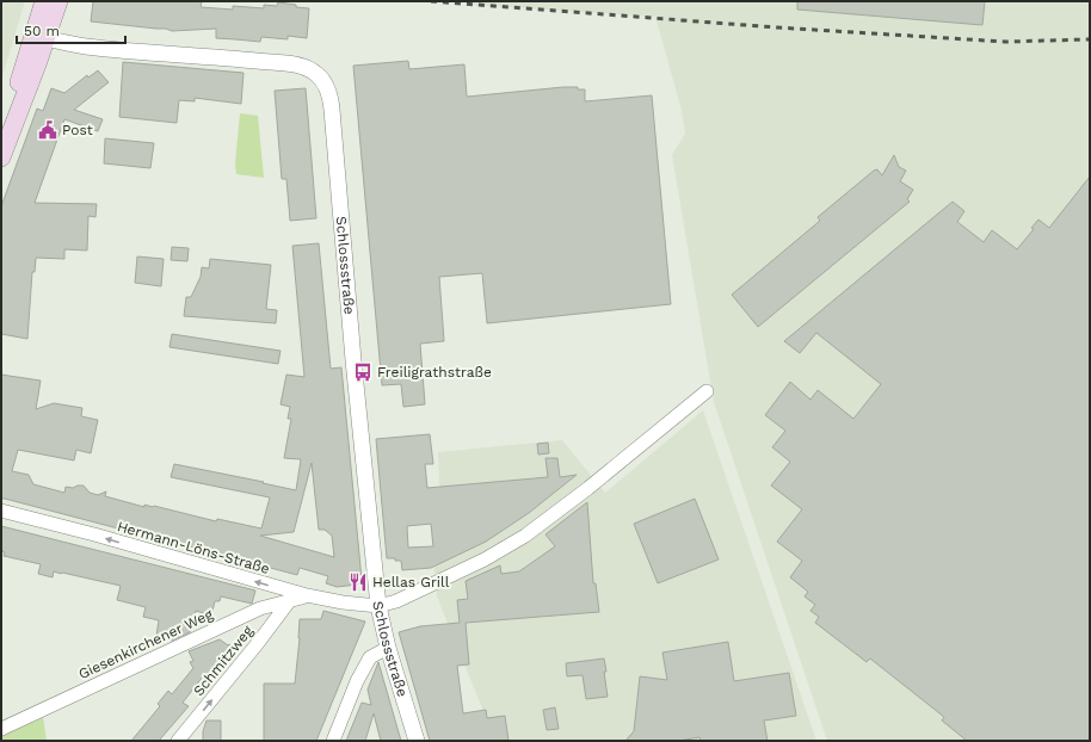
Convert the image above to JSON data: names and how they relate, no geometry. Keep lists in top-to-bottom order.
{
  "streets": {
    "street": [
      "Schlossstraße",
      "Hermann-Löns-Straße",
      "Giesenkirchener Weg",
      "Schmitzweg"
    ]
  },
  "crossings": [
    ["Schlossstraße", "Hermann-Löns-Straße"],
    ["Hermann-Löns-Straße", "Giesenkirchener Weg"],
    ["Giesenkirchener Weg", "Schmitzweg"]
  ],
  "one_way": ["Hermann-Löns-Straße"],
  "places": {
    "public building": ["Post"],
    "bus stop": ["Freiligrathstraße"],
    "restaurant": ["Hellas Grill"]
  },
  "scale_bar": "50 m"
}
